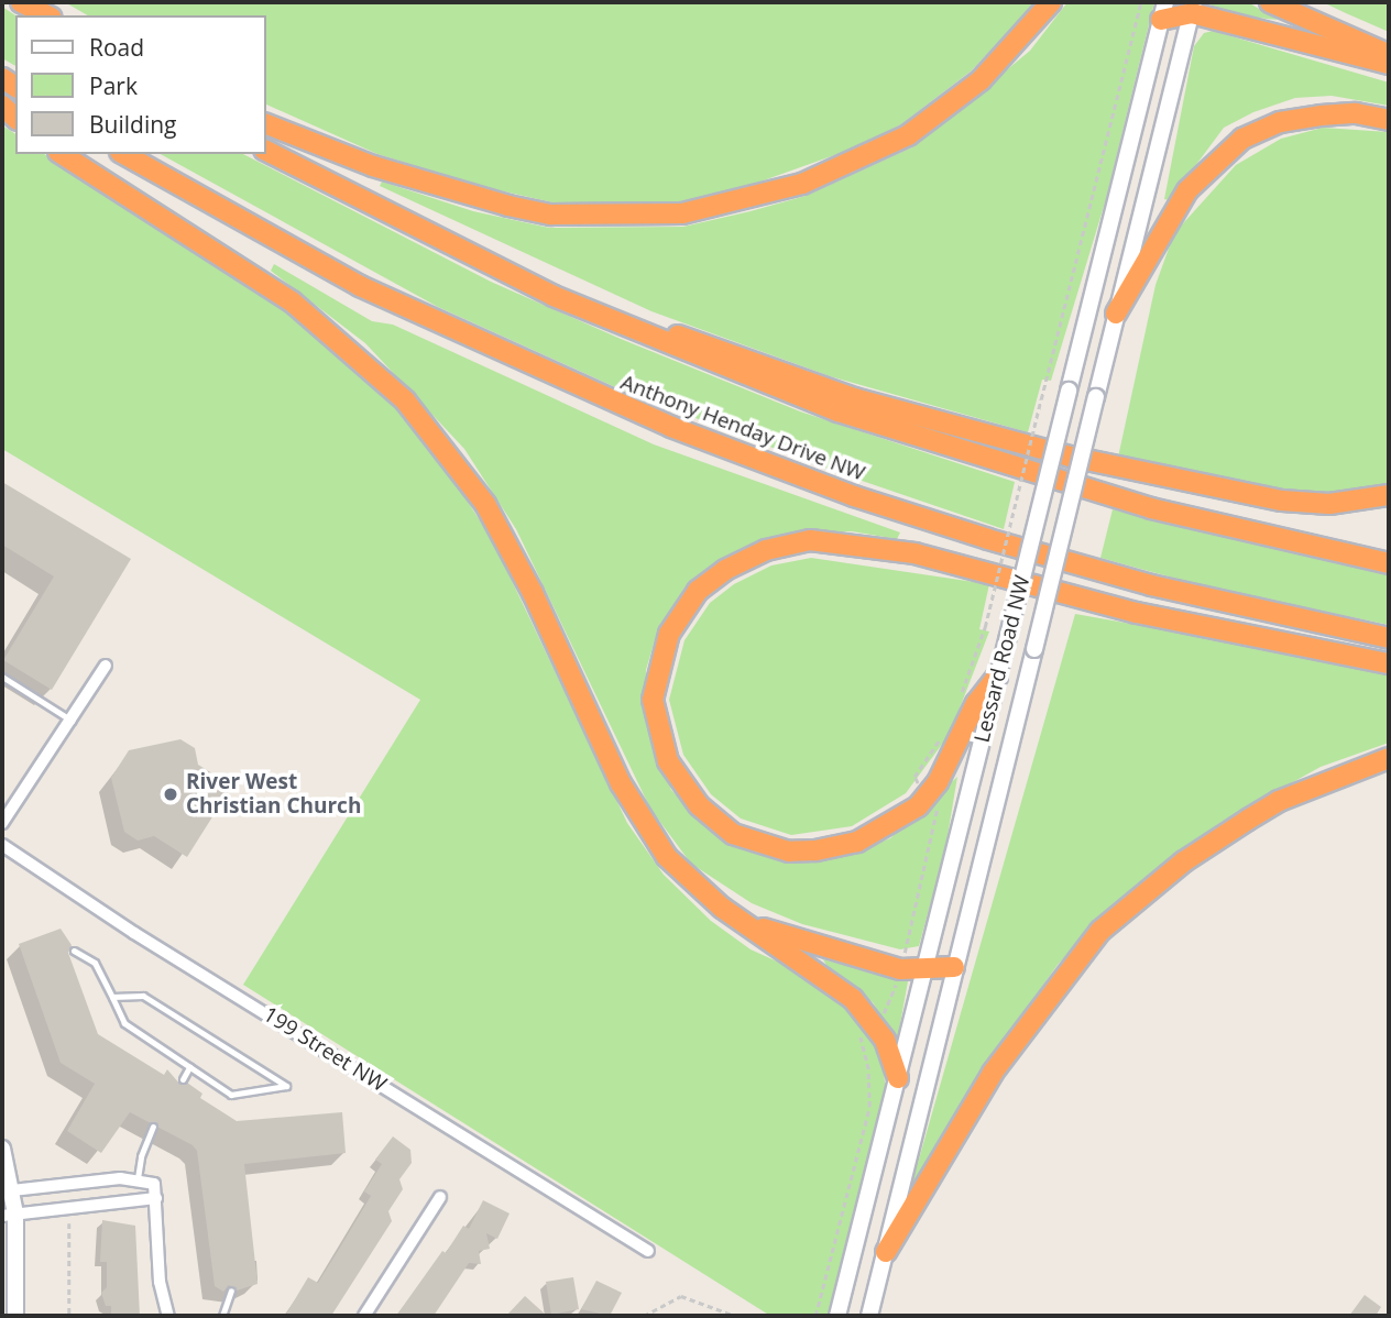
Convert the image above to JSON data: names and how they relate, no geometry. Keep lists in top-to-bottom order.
{
  "streets": {
    "highway": ["Anthony Henday Drive NW"],
    "main road": ["Lessard Road NW"],
    "street": ["199 Street NW"]
  },
  "places": ["River West Christian Church"],
  "legend": ["Road", "Park", "Building"]
}
